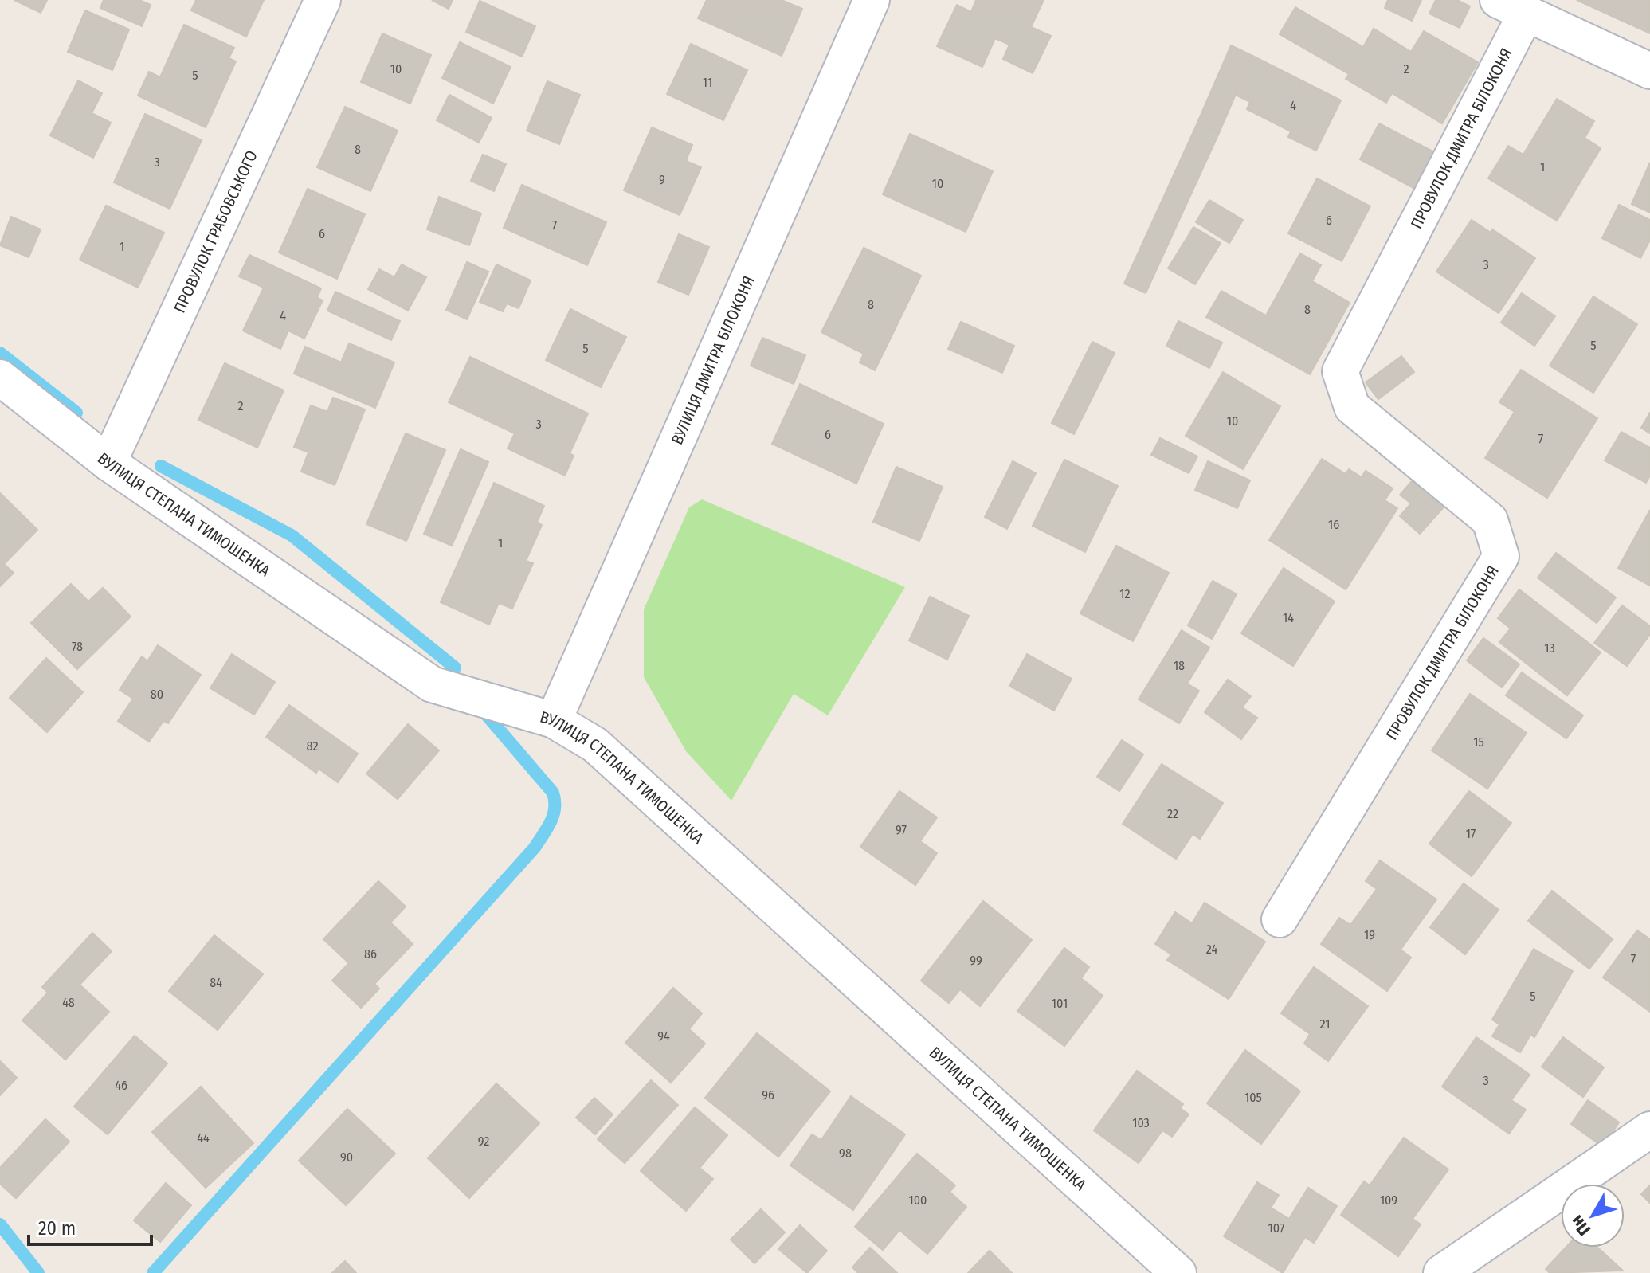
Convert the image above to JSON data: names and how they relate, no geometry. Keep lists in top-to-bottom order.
{
  "streets": {
    "street": [
      "ПРОВУЛОК ДМИТРА БІЛОКОНЯ",
      "ПРОВУЛОК ГРАБОВСЬКОГО",
      "ВУЛИЦЯ ДМИТРА БІЛОКОНЯ",
      "ВУЛИЦЯ СТЕПАНА ТИМОШЕНКА"
    ]
  },
  "crossings": [
    ["ПРОВУЛОК ГРАБОВСЬКОГО", "ВУЛИЦЯ СТЕПАНА ТИМОШЕНКА"],
    ["ВУЛИЦЯ ДМИТРА БІЛОКОНЯ", "ВУЛИЦЯ СТЕПАНА ТИМОШЕНКА"]
  ],
  "house_numbers": [
    "10",
    "2",
    "5",
    "11",
    "4",
    "8",
    "3",
    "1",
    "9",
    "10",
    "6",
    "7",
    "6",
    "1",
    "3",
    "8",
    "8",
    "4",
    "5",
    "5",
    "2",
    "10",
    "3",
    "6",
    "7",
    "16",
    "1",
    "12",
    "14",
    "78",
    "13",
    "18",
    "80",
    "15",
    "82",
    "22",
    "97",
    "17",
    "19",
    "24",
    "86",
    "7",
    "99",
    "84",
    "5",
    "48",
    "101",
    "21",
    "94",
    "3",
    "46",
    "96",
    "105",
    "103",
    "44",
    "92",
    "98",
    "90",
    "100",
    "109",
    "107"
  ],
  "scale_bar": "20 m",
  "north": "bottom left"
}
